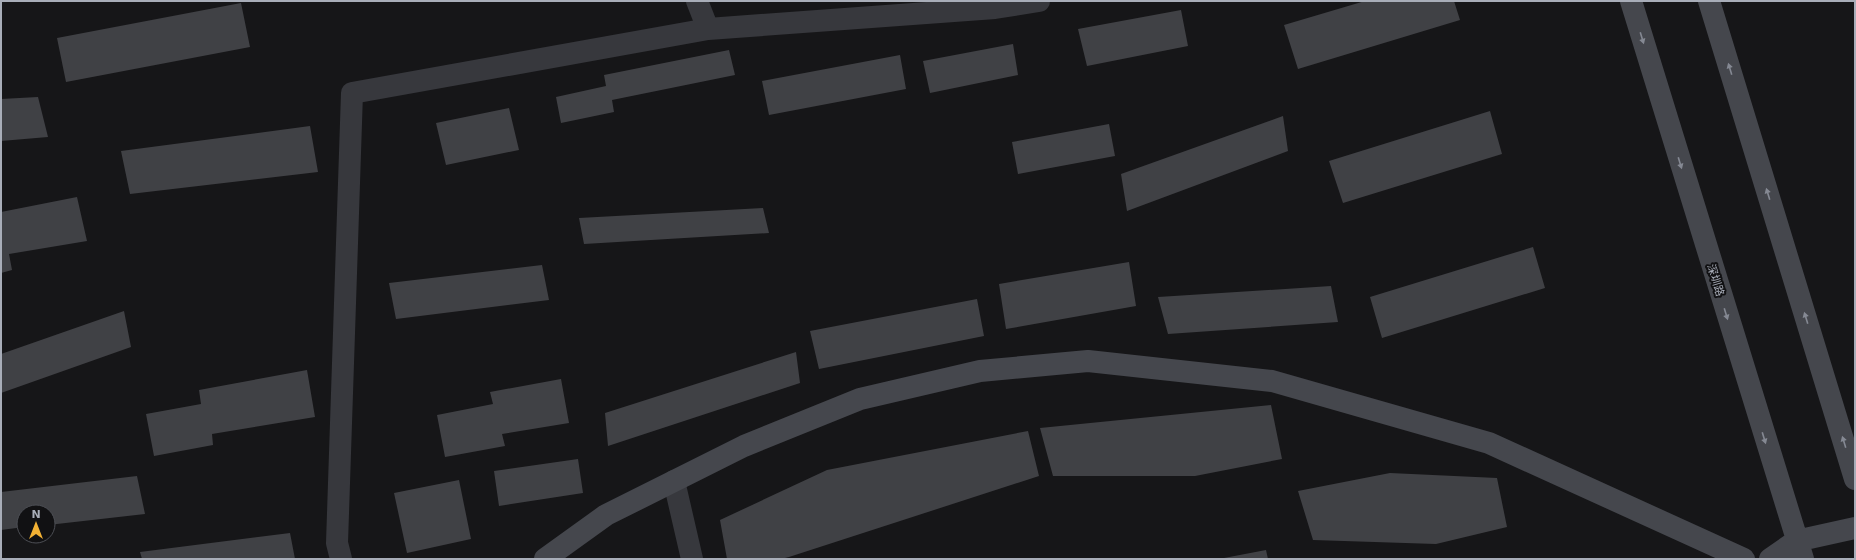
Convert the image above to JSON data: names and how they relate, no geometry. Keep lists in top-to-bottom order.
{
  "streets": {
    "street": ["深圳路"]
  },
  "north": "top"
}
